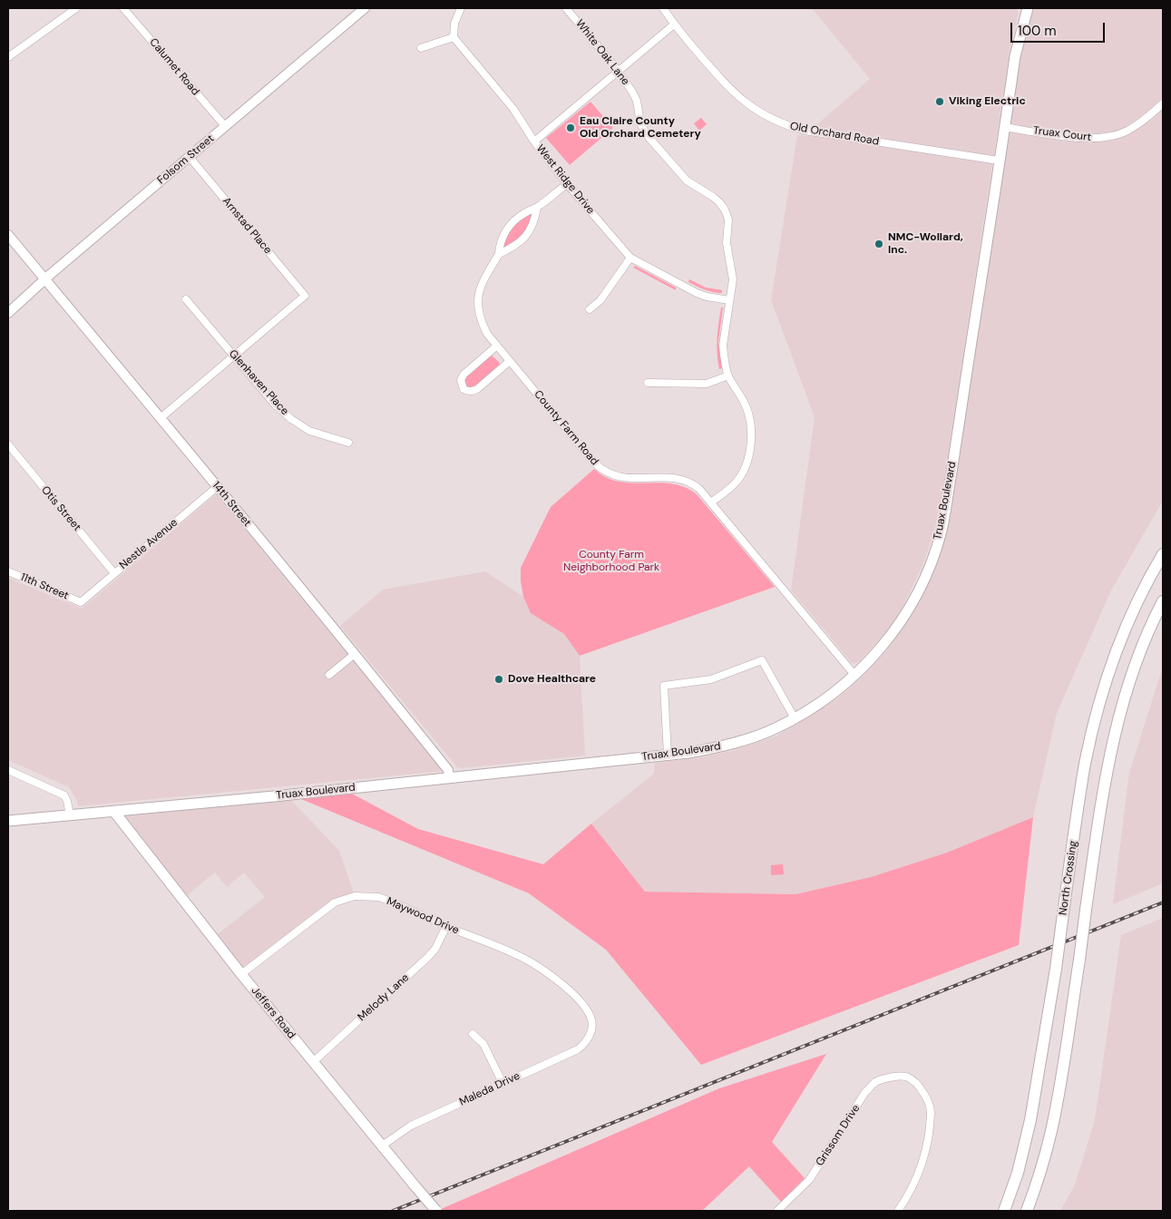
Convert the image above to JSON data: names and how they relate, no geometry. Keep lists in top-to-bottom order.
{
  "streets": {
    "main road": ["Truax Boulevard", "North Crossing", "Jeffers Road"],
    "street": [
      "White Oak Lane",
      "Calumet Road",
      "Old Orchard Road",
      "Truax Court",
      "Folsom Street",
      "West Ridge Drive",
      "Arnstad Place",
      "Glenhaven Place",
      "County Farm Road",
      "14th Street",
      "Otis Street",
      "Nestle Avenue",
      "11th Street",
      "Maywood Drive",
      "Melody Lane",
      "Maleda Drive",
      "Grissom Drive"
    ]
  },
  "crossings": [
    ["White Oak Lane", "West Ridge Drive"],
    ["White Oak Lane", "County Farm Road"],
    ["Calumet Road", "Folsom Street"],
    ["Old Orchard Road", "Truax Boulevard"],
    ["Truax Court", "Truax Boulevard"],
    ["Folsom Street", "Arnstad Place"],
    ["Folsom Street", "14th Street"],
    ["West Ridge Drive", "County Farm Road"],
    ["Arnstad Place", "Glenhaven Place"],
    ["County Farm Road", "Truax Boulevard"],
    ["Truax Boulevard", "14th Street"],
    ["Truax Boulevard", "Jeffers Road"],
    ["14th Street", "Nestle Avenue"],
    ["Otis Street", "Nestle Avenue"],
    ["Nestle Avenue", "11th Street"],
    ["Maywood Drive", "Melody Lane"],
    ["Maywood Drive", "Jeffers Road"],
    ["Maywood Drive", "Maleda Drive"],
    ["Melody Lane", "Jeffers Road"],
    ["Jeffers Road", "Maleda Drive"]
  ],
  "parks": ["County Farm Neighborhood Park"],
  "places": [
    "Viking Electric",
    "Eau Claire County Old Orchard Cemetery",
    "NMC-Wollard, Inc.",
    "Dove Healthcare"
  ],
  "scale_bar": "100 m"
}
